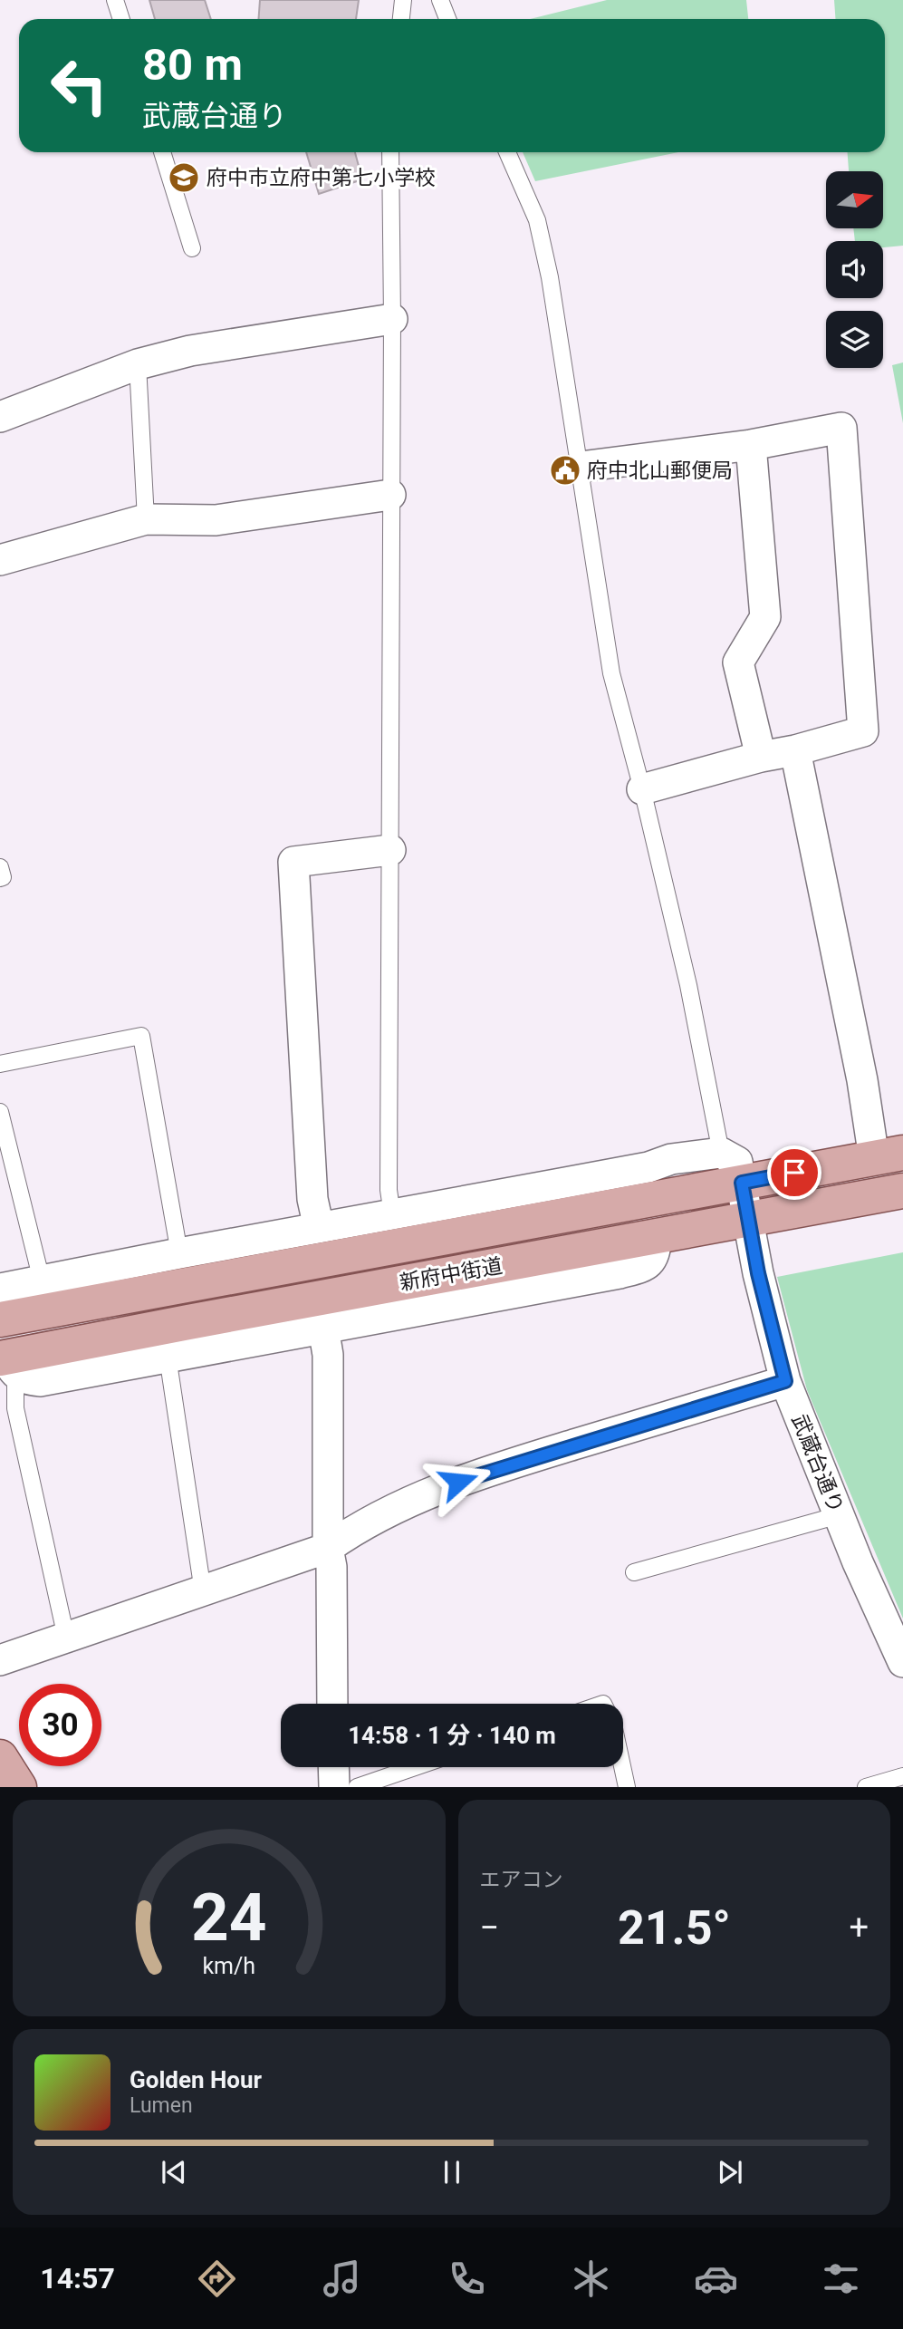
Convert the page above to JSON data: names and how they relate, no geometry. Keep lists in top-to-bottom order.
{
  "streets": {
    "main road": ["新府中街道"],
    "street": ["武蔵台通り"]
  },
  "crossings": [
    ["新府中街道", "武蔵台通り"]
  ],
  "places": {
    "school or university": ["府中市立府中第七小学校"],
    "public building": ["府中北山郵便局"]
  },
  "north": "right",
  "page": {
    "turn": ["80 m", "武蔵台通り"],
    "limit": "30",
    "trip": "14:58 · 1 分 · 140 m",
    "tile": "エアコン",
    "heat": ["−", "21.5°", "+"],
    "song": ["Golden Hour", "Lumen"],
    "tabs": "14:57",
    "gauge": ["24", "km/h"]
  }
}
